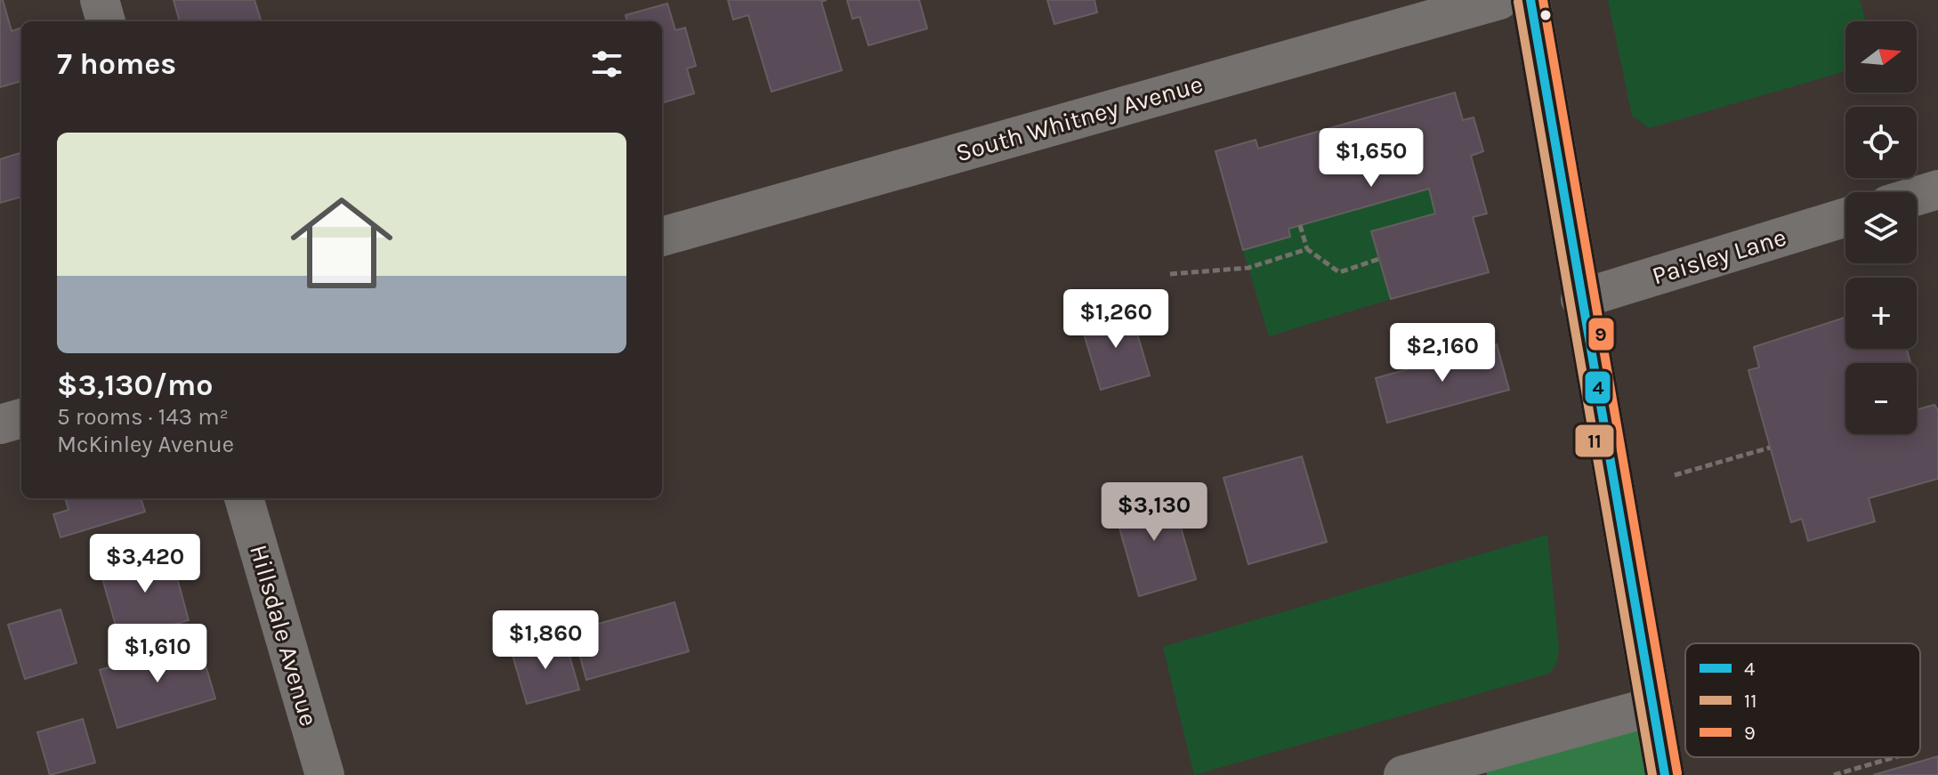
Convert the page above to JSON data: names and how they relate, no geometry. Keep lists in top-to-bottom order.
{
  "streets": {
    "street": ["South Whitney Avenue", "Paisley Lane", "Hillsdale Avenue"]
  },
  "lines": ["transit line 4", "transit line 9", "transit line 11"],
  "legend": ["4", "11", "9"],
  "north": "right",
  "page": {
    "map_buttons": ["+", "−"],
    "heading": "7 homes",
    "list": [
      {
        "name": "$3,130/mo",
        "note": "5 rooms · 143 m² · McKinley Avenue"
      }
    ],
    "price": [
      "$1,650",
      "$1,260",
      "$2,160",
      "$3,130",
      "$3,420",
      "$1,860",
      "$1,610"
    ]
  }
}
